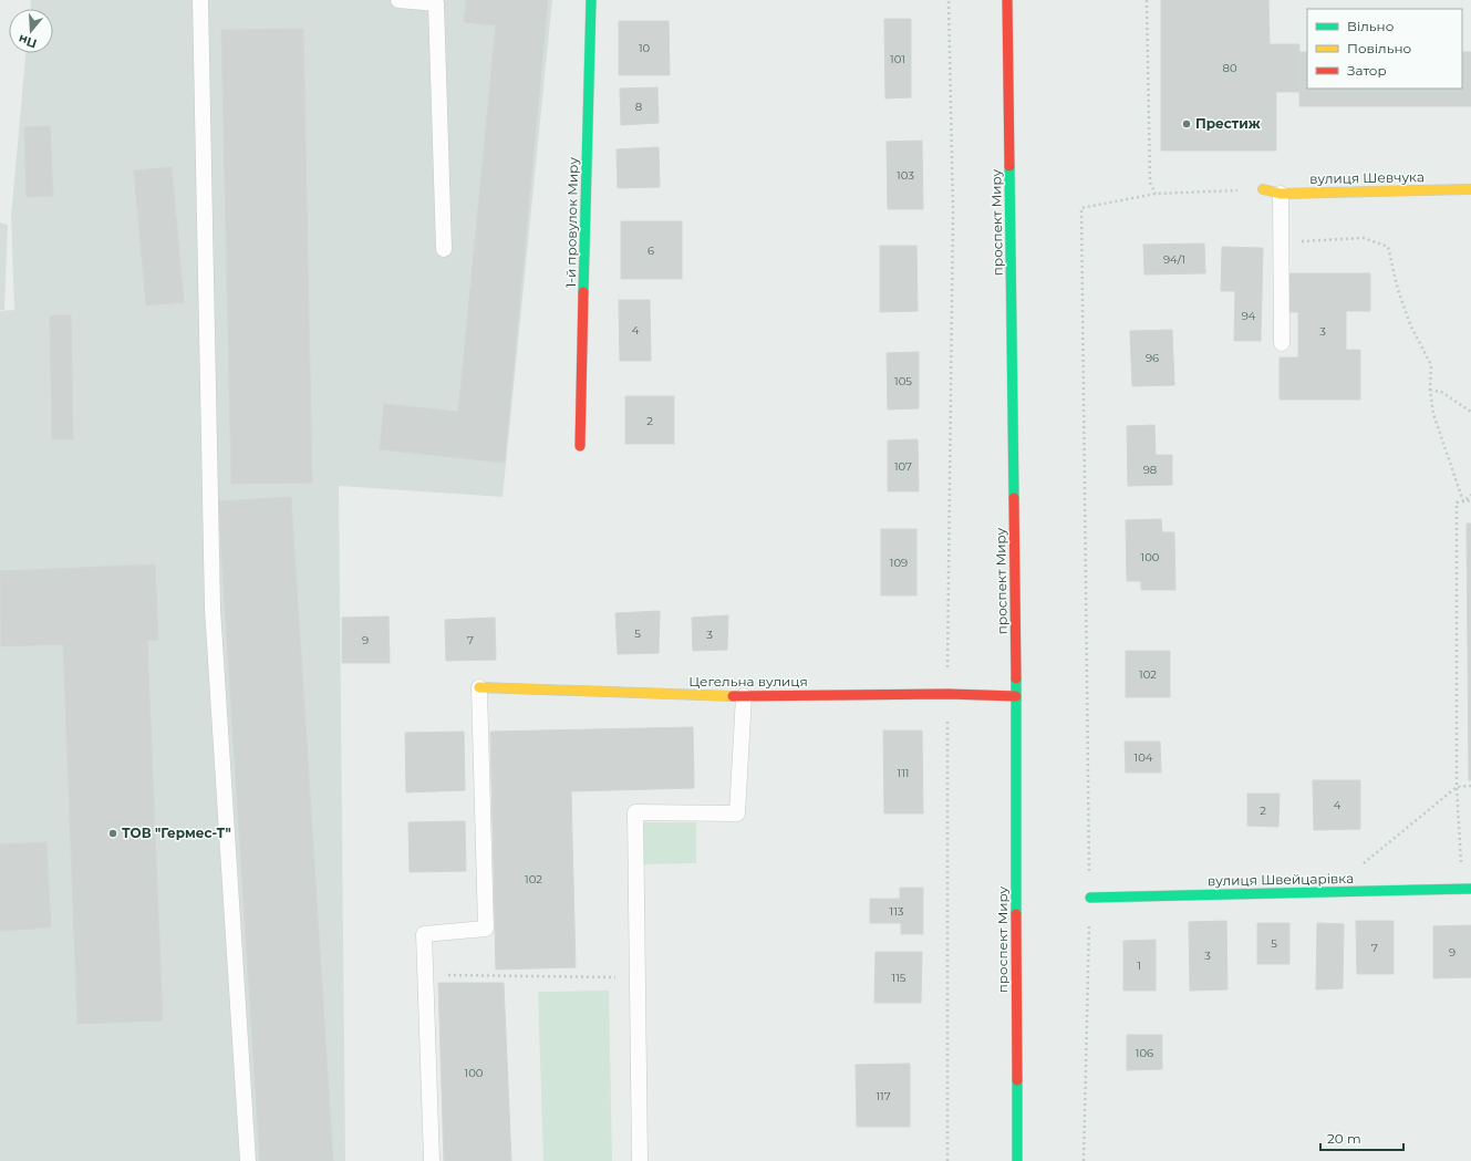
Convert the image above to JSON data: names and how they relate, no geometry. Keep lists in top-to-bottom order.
{
  "streets": {
    "street": [
      "вулиця Шевчука",
      "1-й провулок Миру",
      "проспект Миру",
      "Цегельна вулиця",
      "вулиця Швейцарівка"
    ]
  },
  "crossings": [
    ["проспект Миру", "Цегельна вулиця"]
  ],
  "places": ["Престиж", "ТОВ \"Гермес-Т\""],
  "house_numbers": [
    "10",
    "101",
    "80",
    "8",
    "103",
    "6",
    "94/1",
    "94",
    "4",
    "3",
    "96",
    "105",
    "2",
    "107",
    "98",
    "100",
    "109",
    "5",
    "3",
    "9",
    "7",
    "102",
    "104",
    "111",
    "4",
    "2",
    "102",
    "113",
    "5",
    "7",
    "9",
    "3",
    "1",
    "115",
    "106",
    "100",
    "117"
  ],
  "legend": ["Вільно", "Повільно", "Затор"],
  "scale_bar": "20 m",
  "north": "bottom"
}
